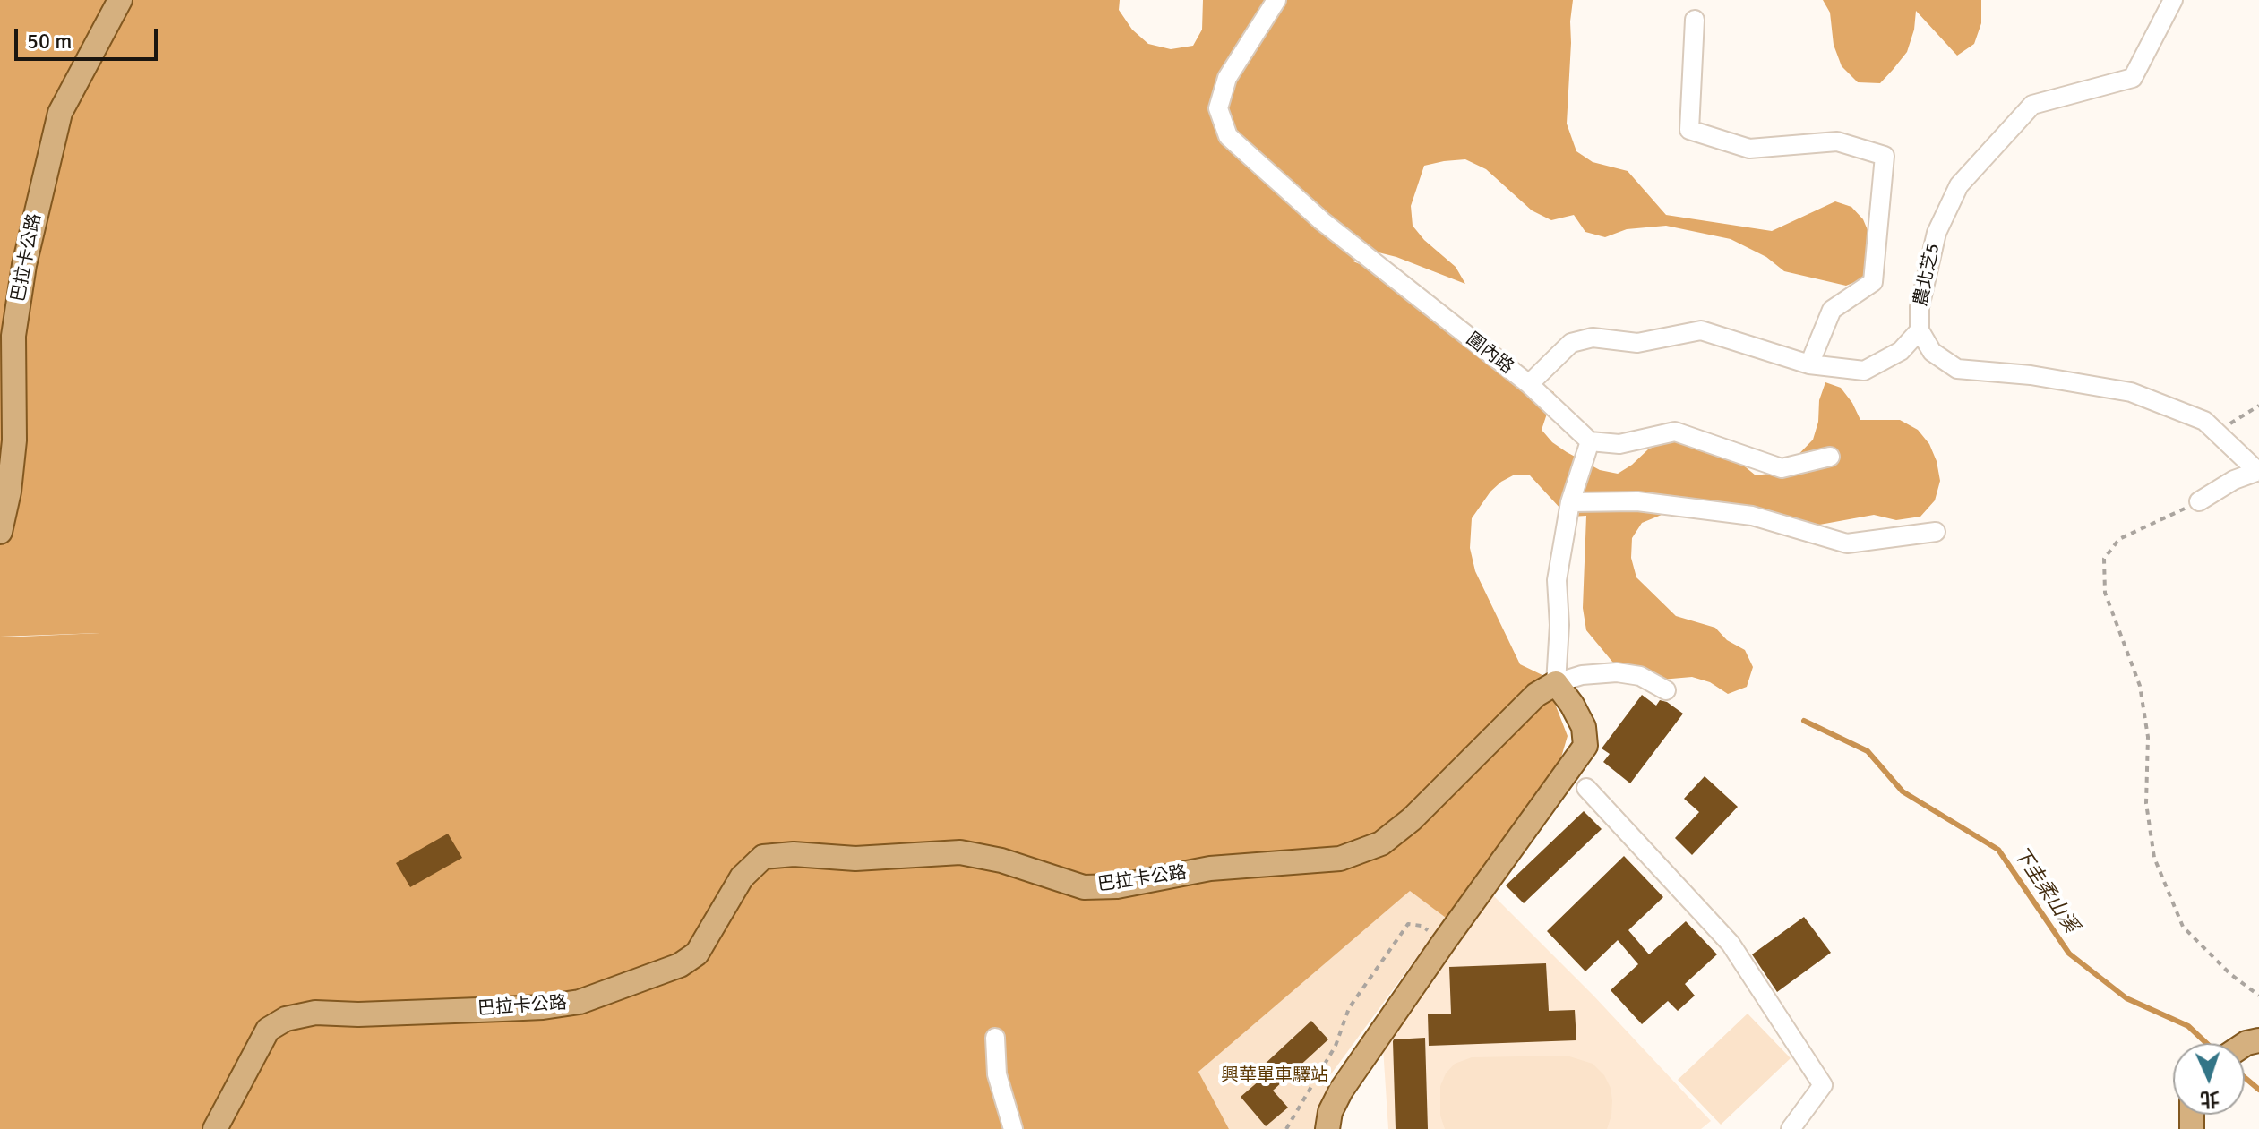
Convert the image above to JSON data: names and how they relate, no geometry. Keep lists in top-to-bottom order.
{
  "streets": {
    "main road": ["巴拉卡公路"],
    "street": ["農北芝5", "圍內路"]
  },
  "water": ["下圭柔山溪"],
  "parks": ["興華單車驛站"],
  "scale_bar": "50 m",
  "north": "bottom"
}
